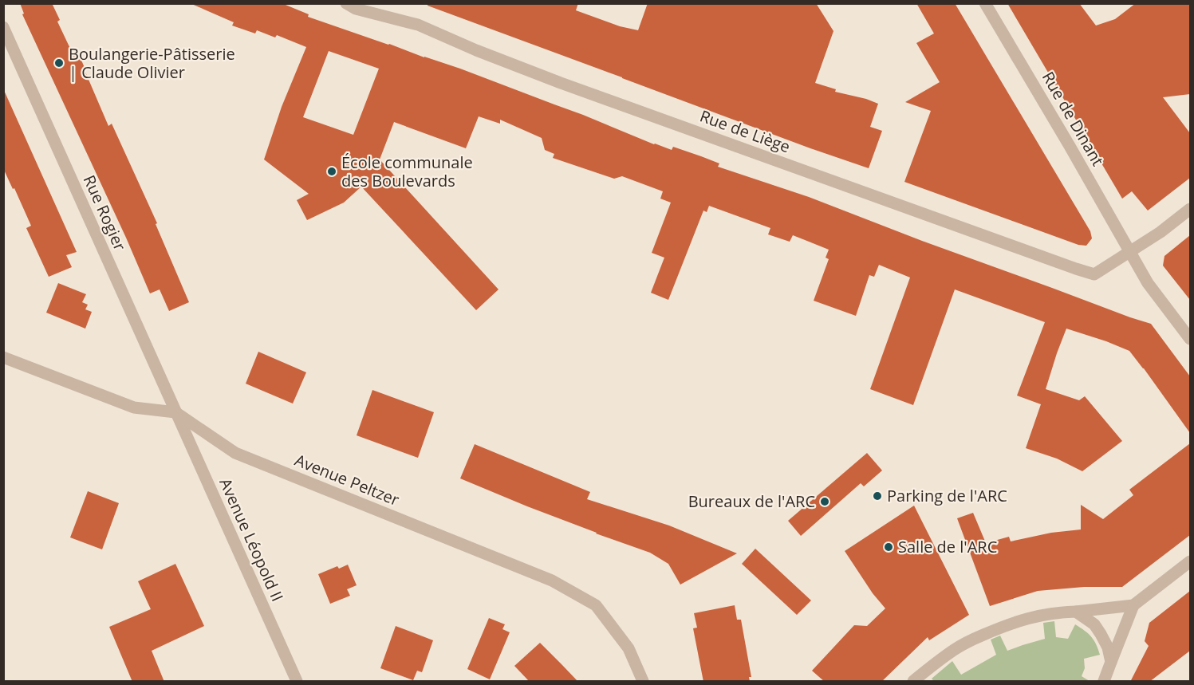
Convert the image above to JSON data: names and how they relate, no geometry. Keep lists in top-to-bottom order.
{
  "streets": {
    "street": [
      "Rue de Dinant",
      "Rue de Liège",
      "Rue Rogier",
      "Avenue Peltzer",
      "Avenue Léopold II"
    ]
  },
  "crossings": [
    ["Rue de Dinant", "Rue de Liège"],
    ["Rue Rogier", "Avenue Peltzer"],
    ["Rue Rogier", "Avenue Léopold II"],
    ["Avenue Peltzer", "Avenue Léopold II"]
  ],
  "places": [
    "Boulangerie-Pâtisserie | Claude Olivier",
    "École communale des Boulevards",
    "Parking de l'ARC",
    "Bureaux de l'ARC",
    "Salle de l'ARC"
  ]
}
